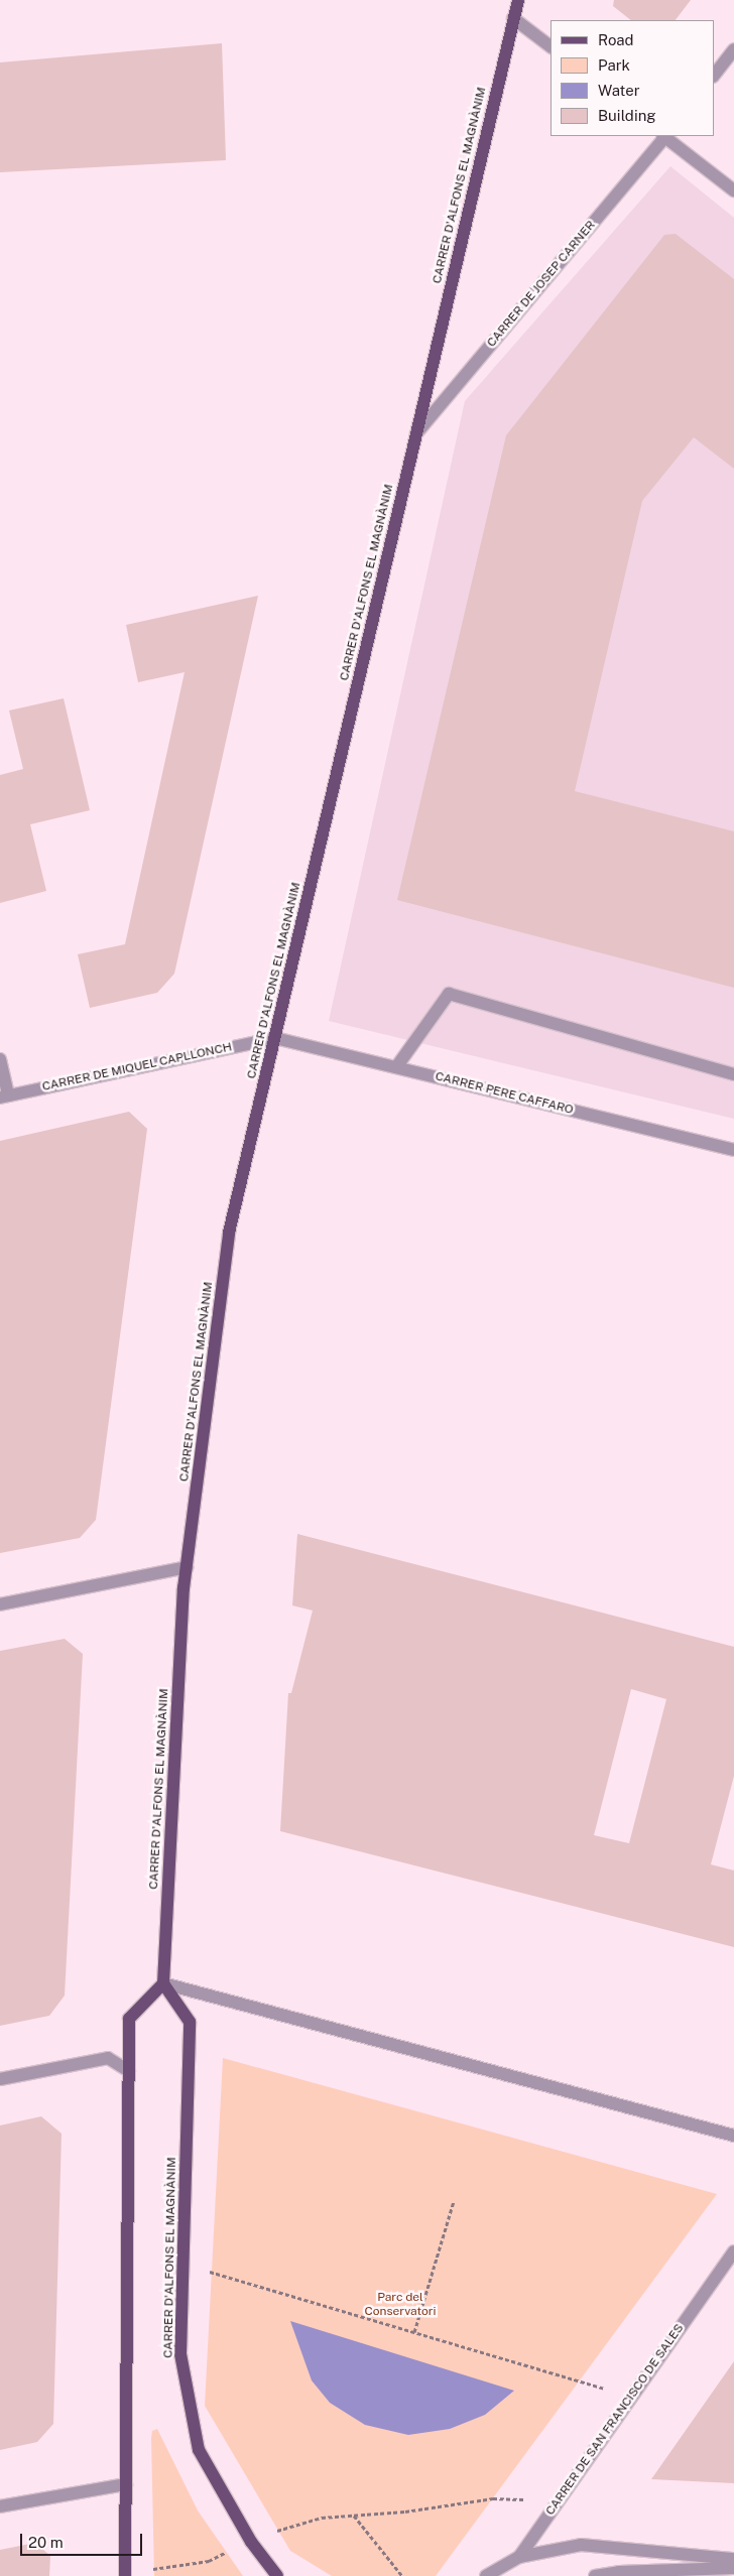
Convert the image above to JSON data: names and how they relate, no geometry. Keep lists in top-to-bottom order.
{
  "streets": {
    "main road": ["CARRER D'ALFONS EL MAGNÀNIM"],
    "street": [
      "CARRER DE JOSEP CARNER",
      "CARRER DE MIQUEL CAPLLONCH",
      "CARRER PERE CAFFARO",
      "CARRER DE SAN FRANCISCO DE SALES"
    ]
  },
  "crossings": [
    ["CARRER D'ALFONS EL MAGNÀNIM", "CARRER DE JOSEP CARNER"],
    ["CARRER D'ALFONS EL MAGNÀNIM", "CARRER DE MIQUEL CAPLLONCH"],
    ["CARRER D'ALFONS EL MAGNÀNIM", "CARRER PERE CAFFARO"],
    ["CARRER DE MIQUEL CAPLLONCH", "CARRER PERE CAFFARO"]
  ],
  "parks": ["Parc del Conservatori"],
  "legend": [
    "Road",
    "Park",
    "Water",
    "Building"
  ],
  "scale_bar": "20 m"
}
